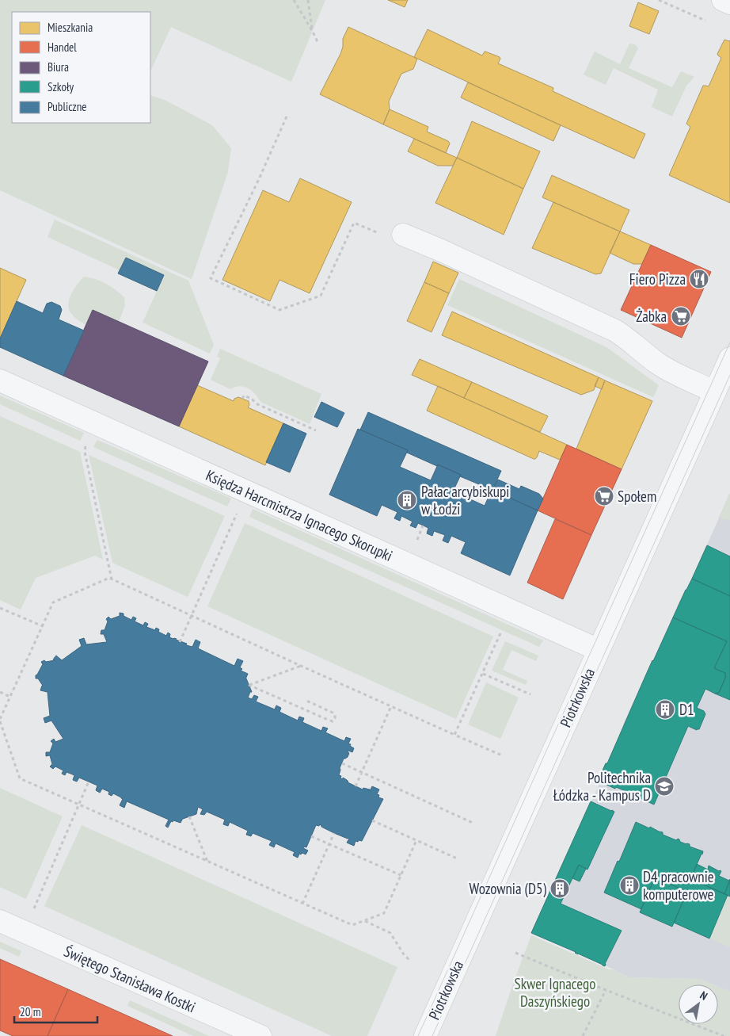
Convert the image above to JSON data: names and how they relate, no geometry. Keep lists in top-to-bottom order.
{
  "streets": {
    "street": ["Księdza Harcmistrza Ignacego Skorupki", "Piotrkowska", "Świętego Stanisława Kostki"]
  },
  "crossings": [
    ["Księdza Harcmistrza Ignacego Skorupki", "Piotrkowska"]
  ],
  "parks": ["Skwer Ignacego Daszyńskiego"],
  "places": {
    "restaurant": ["Fiero Pizza"],
    "supermarket": ["Żabka", "Społem"],
    "building": [
      "Pałac arcybiskupi w Łodzi",
      "D1",
      "D4 pracownie komputerowe",
      "Wozownia (D5)"
    ],
    "school or university": ["Politechnika Łódzka - Kampus D"]
  },
  "legend": [
    "Mieszkania",
    "Handel",
    "Biura",
    "Szkoły",
    "Publiczne"
  ],
  "scale_bar": "20 m",
  "north": "top right"
}
